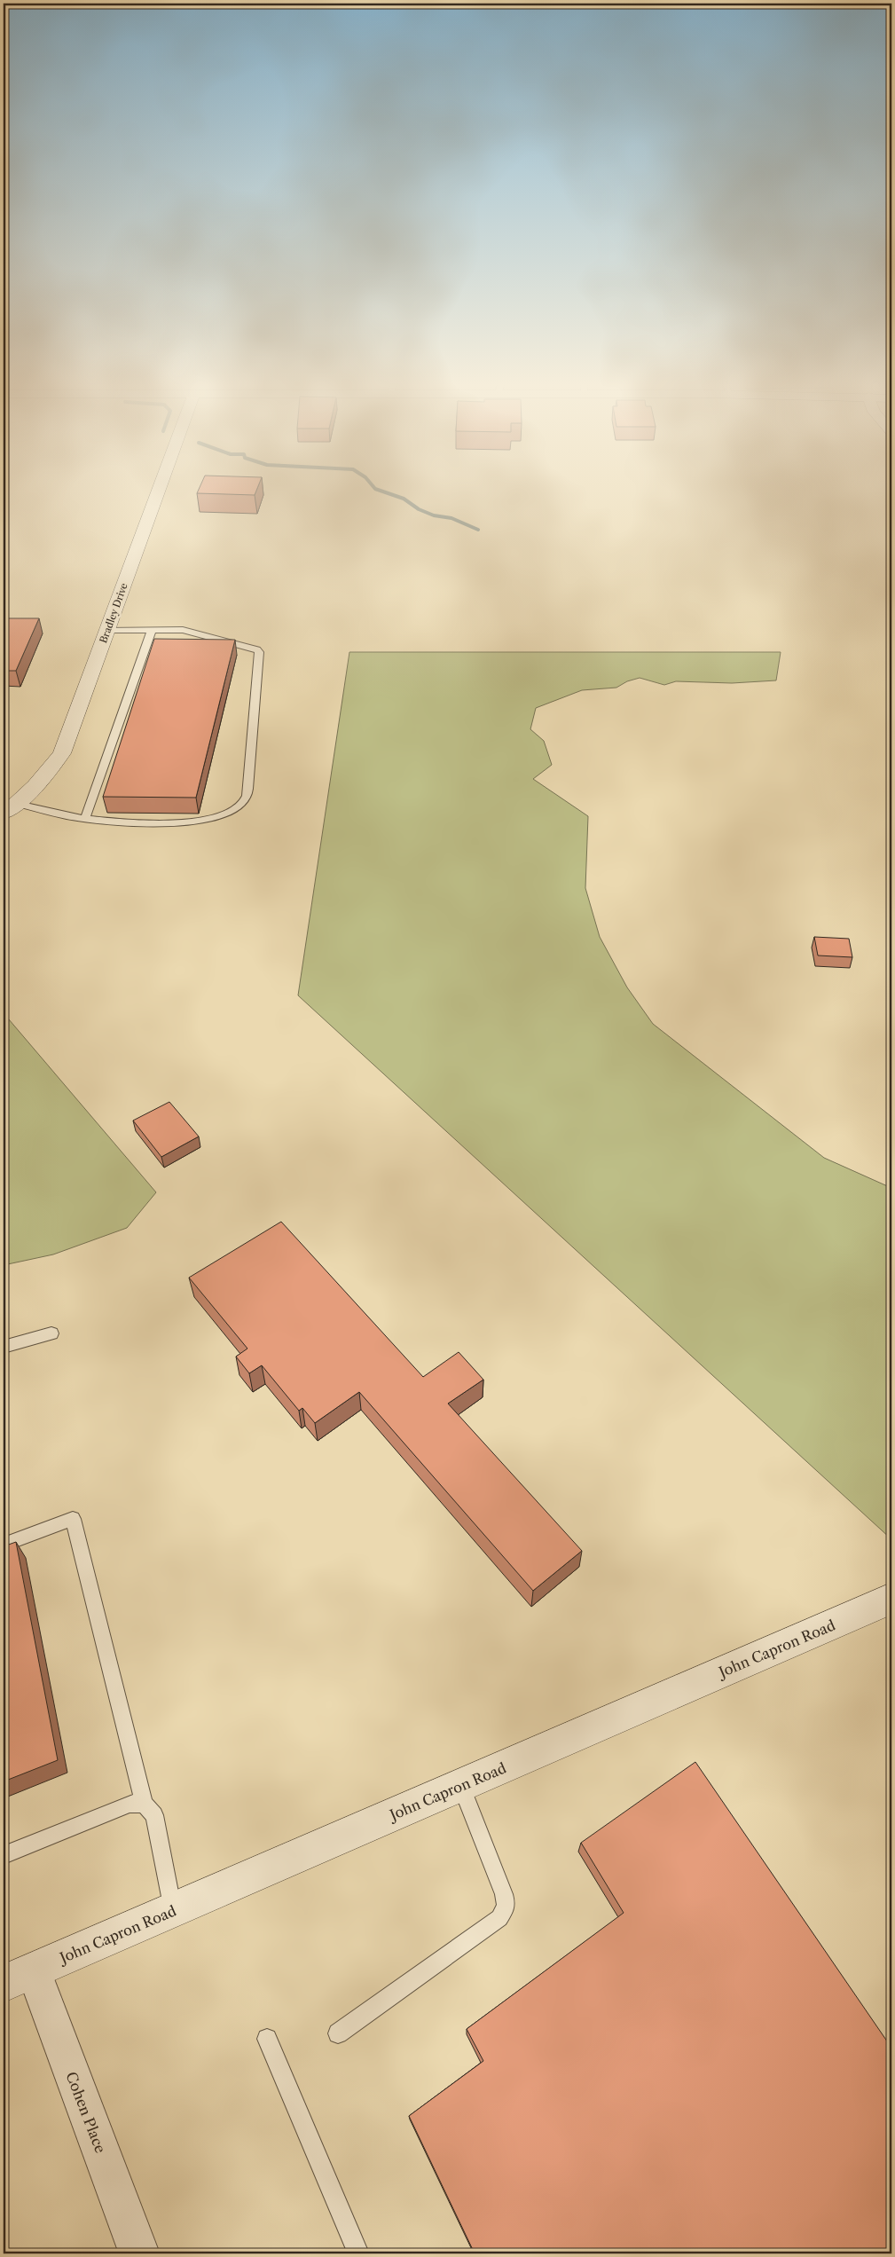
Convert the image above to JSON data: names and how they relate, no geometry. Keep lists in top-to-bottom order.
{
  "streets": {
    "street": ["Bradley Drive", "John Capron Road", "Cohen Place"]
  },
  "crossings": [
    ["John Capron Road", "Cohen Place"]
  ]
}
